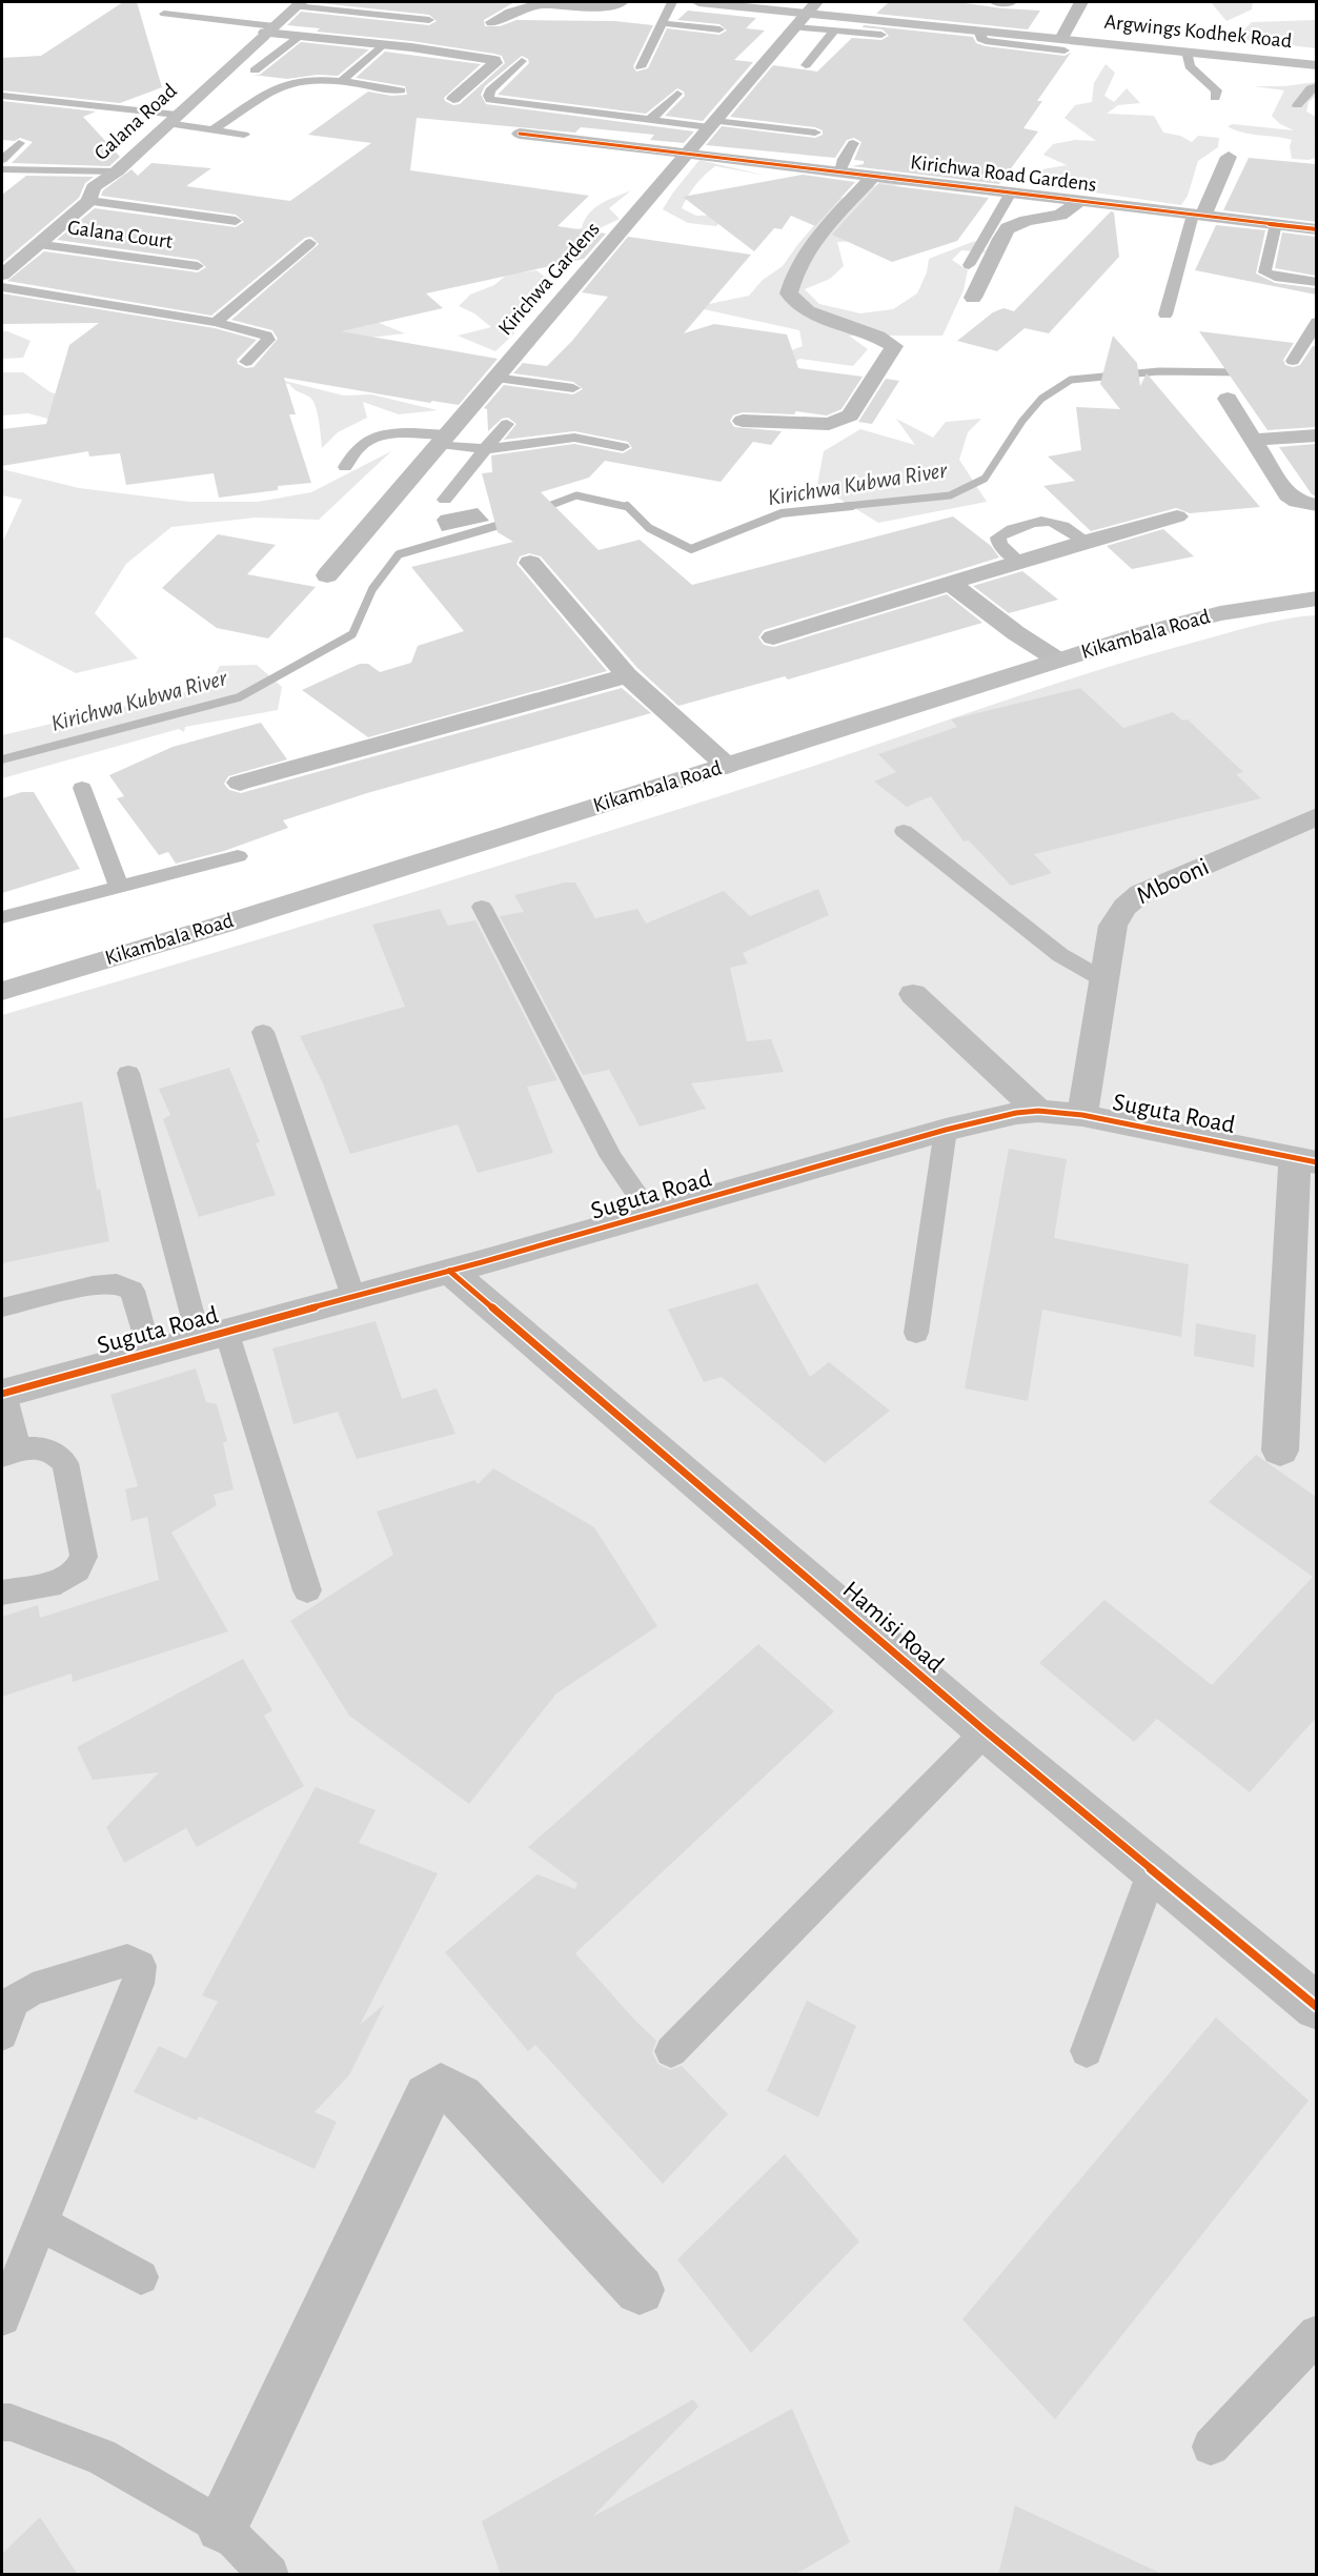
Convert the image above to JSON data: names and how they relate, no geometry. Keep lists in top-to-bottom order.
{
  "streets": {
    "main road": ["Argwings Kodhek Road", "Galana Road", "Kikambala Road"],
    "street": [
      "Kirichwa Road Gardens",
      "Kirichwa Gardens",
      "Mbooni",
      "Suguta Road",
      "Hamisi Road"
    ],
    "lane": ["Galana Court"]
  },
  "crossings": [
    ["Argwings Kodhek Road", "Kirichwa Gardens"],
    ["Galana Road", "Galana Court"],
    ["Kirichwa Road Gardens", "Kirichwa Gardens"],
    ["Mbooni", "Suguta Road"],
    ["Suguta Road", "Hamisi Road"]
  ],
  "water": ["Kirichwa Kubwa River"]
}
